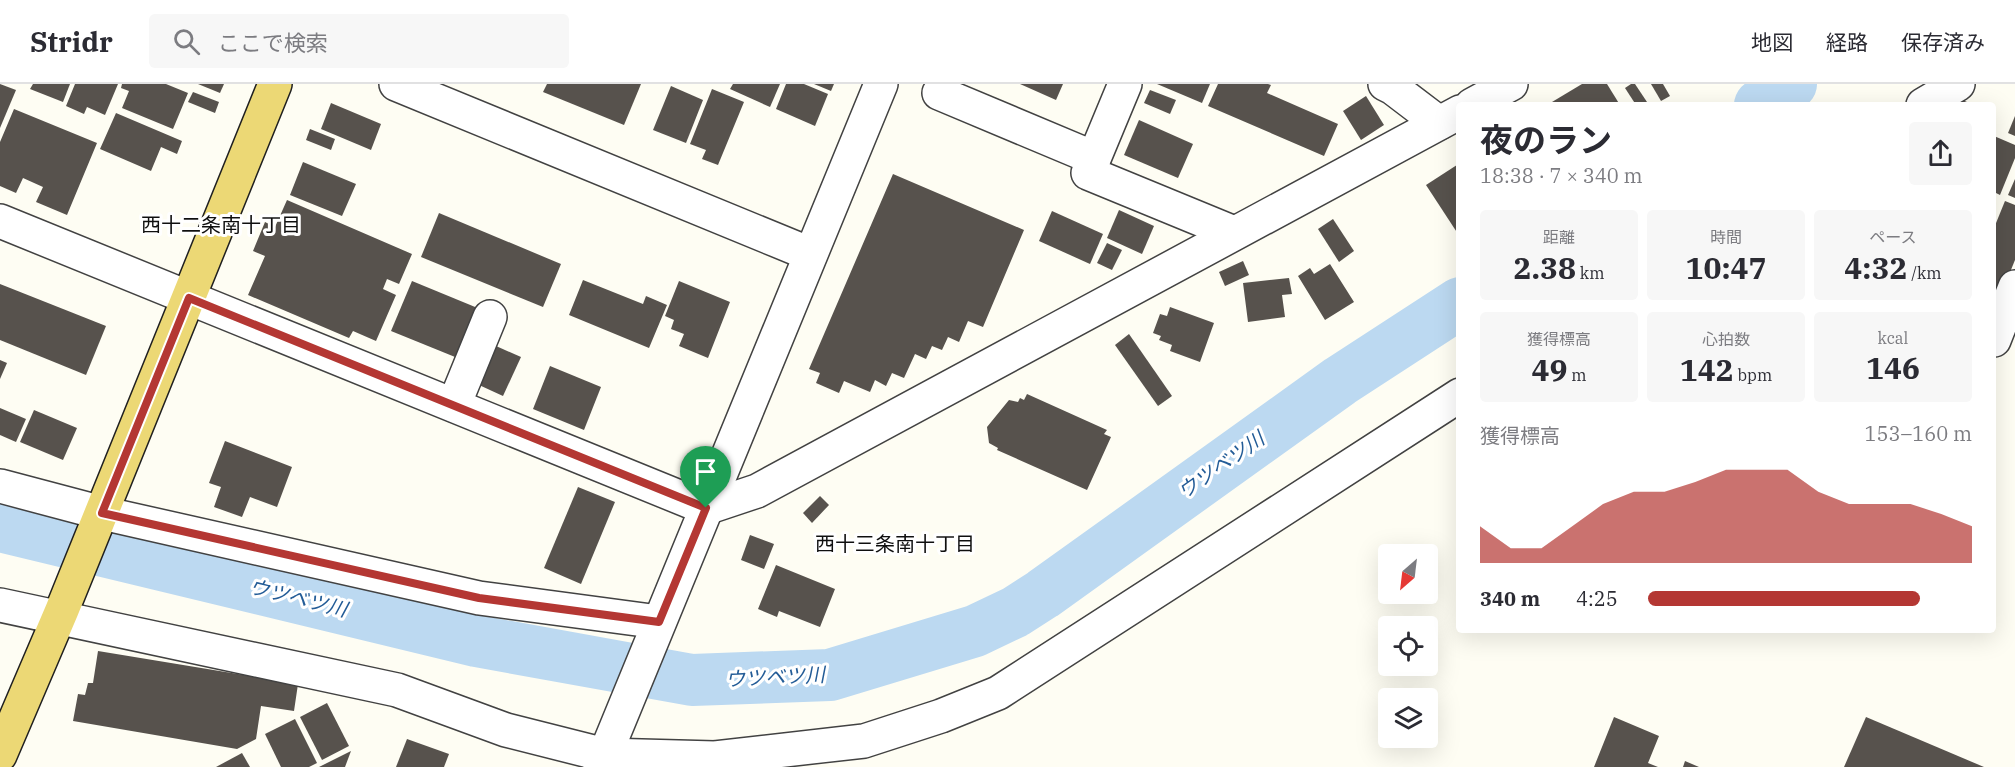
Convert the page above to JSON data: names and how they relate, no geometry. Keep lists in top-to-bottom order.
{
  "districts": ["西十二条南十丁目", "西十三条南十丁目"],
  "water": ["ウツベツ川"],
  "north": "bottom left",
  "page": {
    "header": "Stridr",
    "search": "ここで検索",
    "nav": ["地図", "経路", "保存済み"],
    "heading": ["夜のラン", "18:38 · 7 × 340 m"],
    "stats": [
      ["距離", "2.38 km"],
      ["時間", "10:47"],
      ["ペース", "4:32 /km"],
      ["獲得標高", "49 m"],
      ["心拍数", "142 bpm"],
      ["kcal", "146"]
    ],
    "chart": ["獲得標高", "153–160 m"],
    "list": [
      {
        "name": "340 m",
        "note": "4:25"
      }
    ]
  }
}
